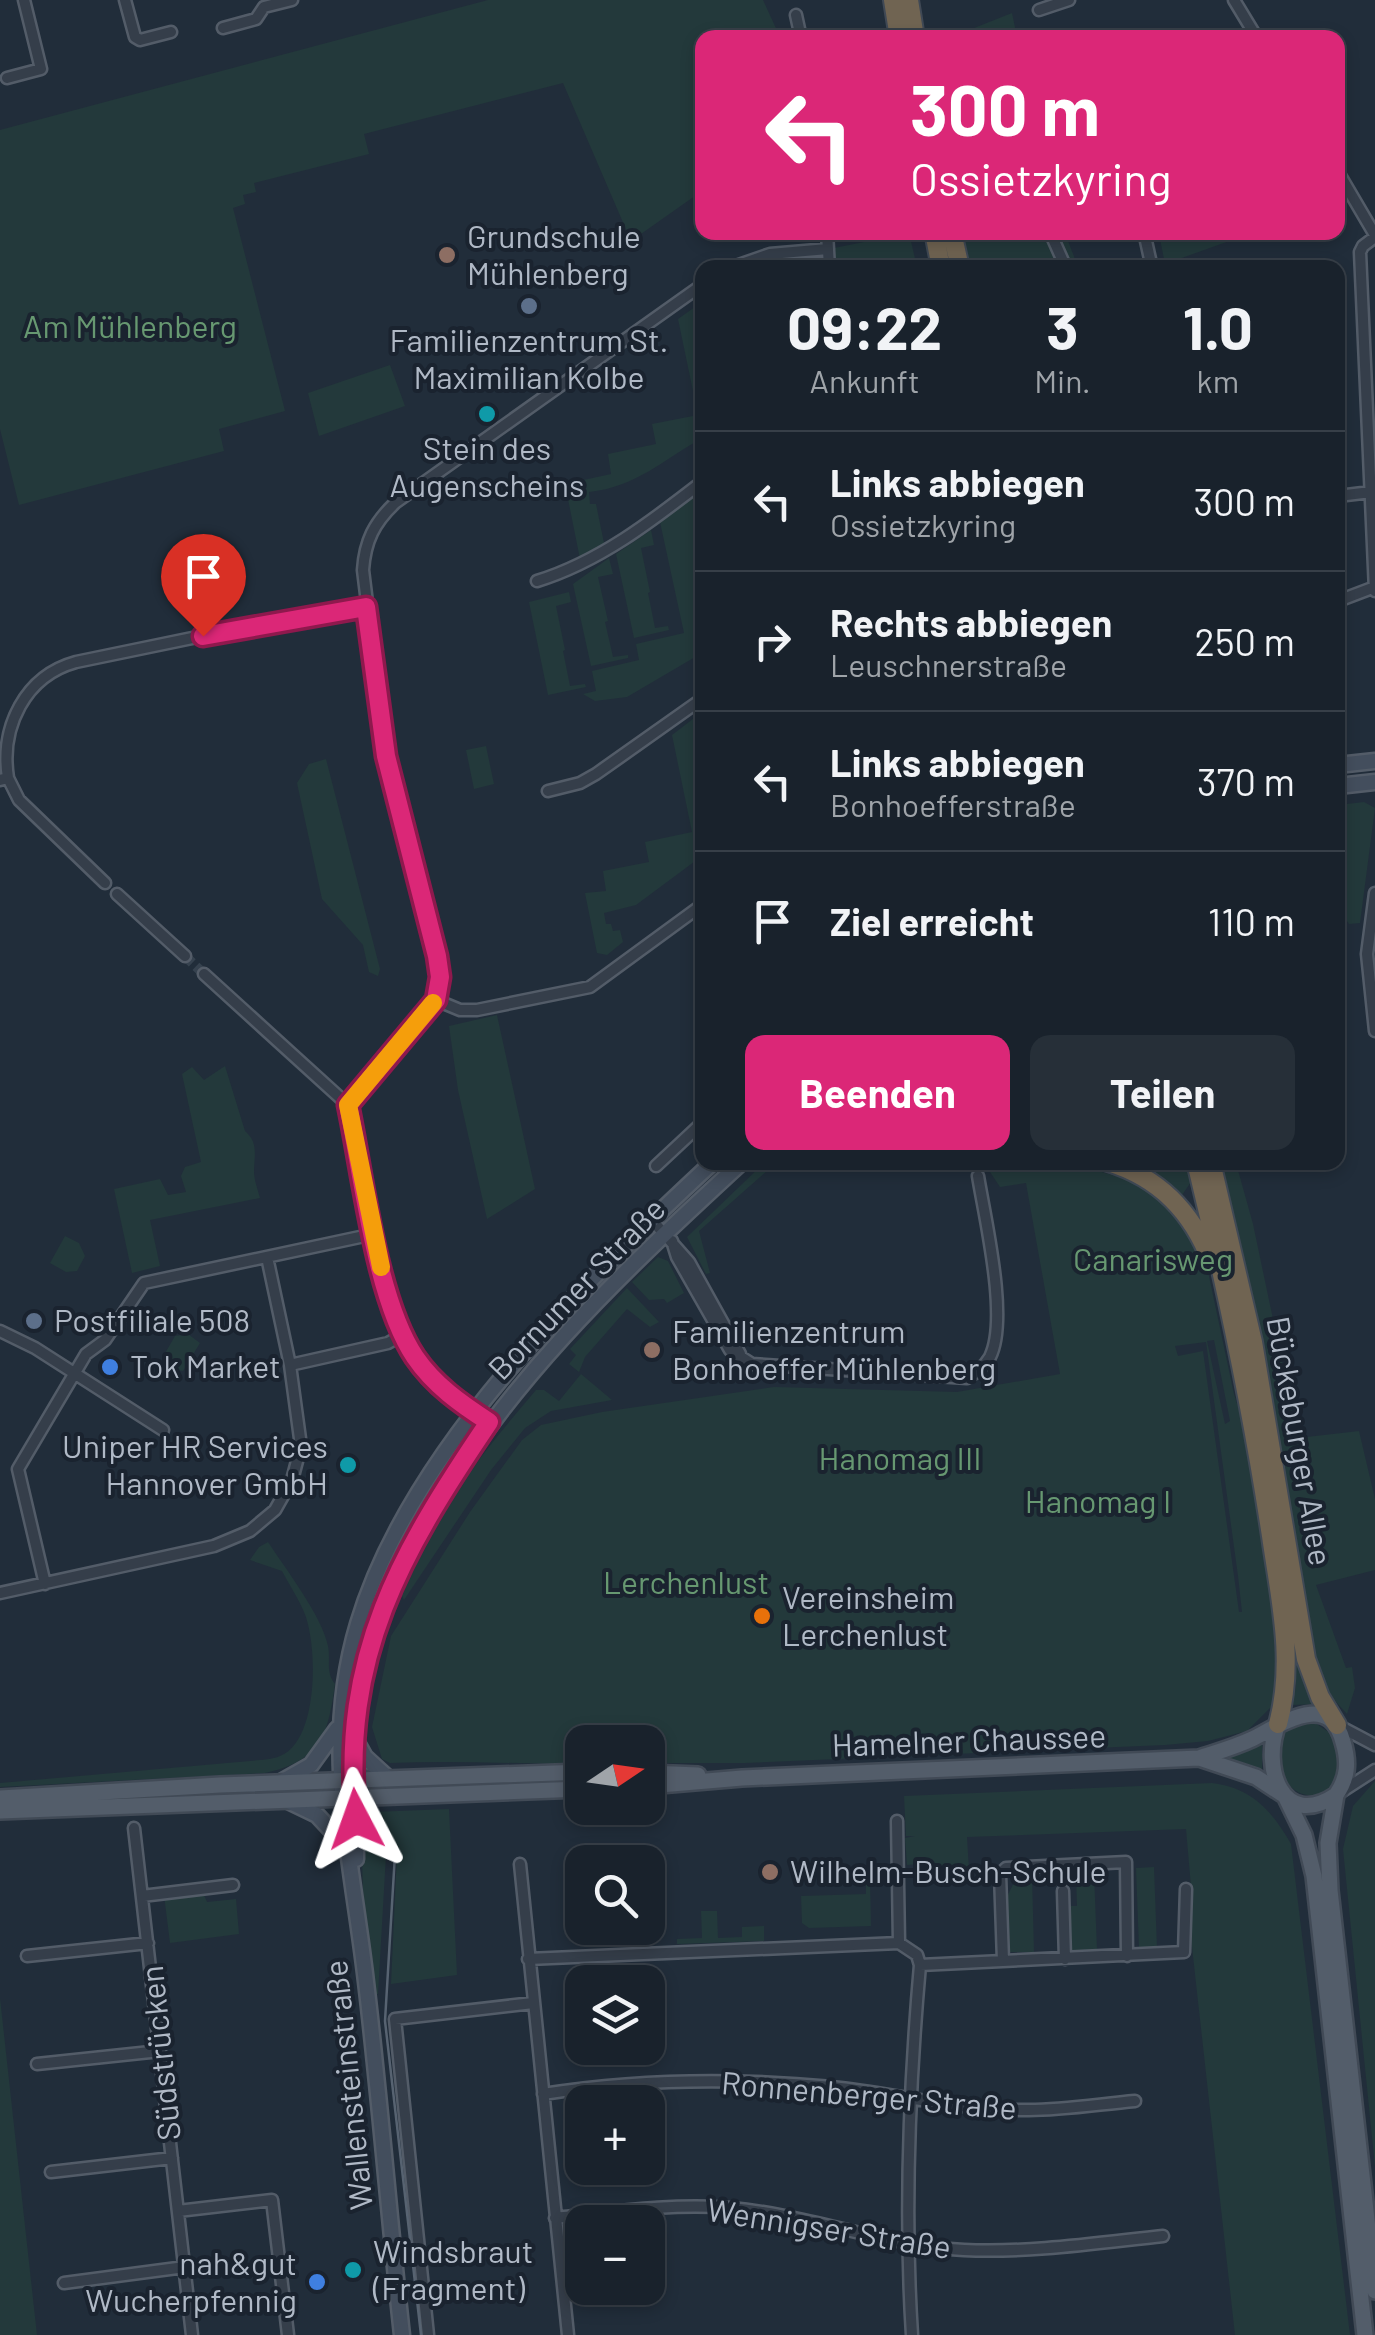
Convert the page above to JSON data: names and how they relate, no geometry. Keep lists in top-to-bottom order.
{
  "streets": {
    "highway": ["Bückeburger Allee"],
    "main road": ["Bornumer Straße", "Hamelner Chaussee", "Wallensteinstraße"],
    "street": ["Südstrücken", "Ronnenberger Straße", "Wennigser Straße"]
  },
  "crossings": [
    ["Bornumer Straße", "Wallensteinstraße"],
    ["Bückeburger Allee", "Hamelner Chaussee"]
  ],
  "parks": [
    "Am Mühlenberg",
    "Canarisweg",
    "Hanomag III",
    "Hanomag I",
    "Lerchenlust"
  ],
  "places": [
    "Grundschule Mühlenberg",
    "Familienzentrum St. Maximilian Kolbe",
    "Stein des Augenscheins",
    "Postfiliale 508",
    "Familienzentrum Bonhoeffer Mühlenberg",
    "Tok Market",
    "Uniper HR Services Hannover GmbH",
    "Vereinsheim Lerchenlust",
    "Wilhelm-Busch-Schule",
    "Windsbraut (Fragment)",
    "nah&gut Wucherpfennig"
  ],
  "north": "right",
  "page": {
    "turn": ["300 m", "Ossietzkyring"],
    "eta": [
      "09:22",
      "Ankunft",
      "3",
      "Min.",
      "1.0",
      "km"
    ],
    "list": [
      {
        "name": "Links abbiegen",
        "note": "Ossietzkyring",
        "value": "300 m"
      },
      {
        "name": "Rechts abbiegen",
        "note": "Leuschnerstraße",
        "value": "250 m"
      },
      {
        "name": "Links abbiegen",
        "note": "Bonhoefferstraße",
        "value": "370 m"
      },
      {
        "name": "Ziel erreicht",
        "value": "110 m"
      }
    ],
    "buttons": ["Beenden", "Teilen"],
    "map_buttons": ["+", "−"]
  }
}
